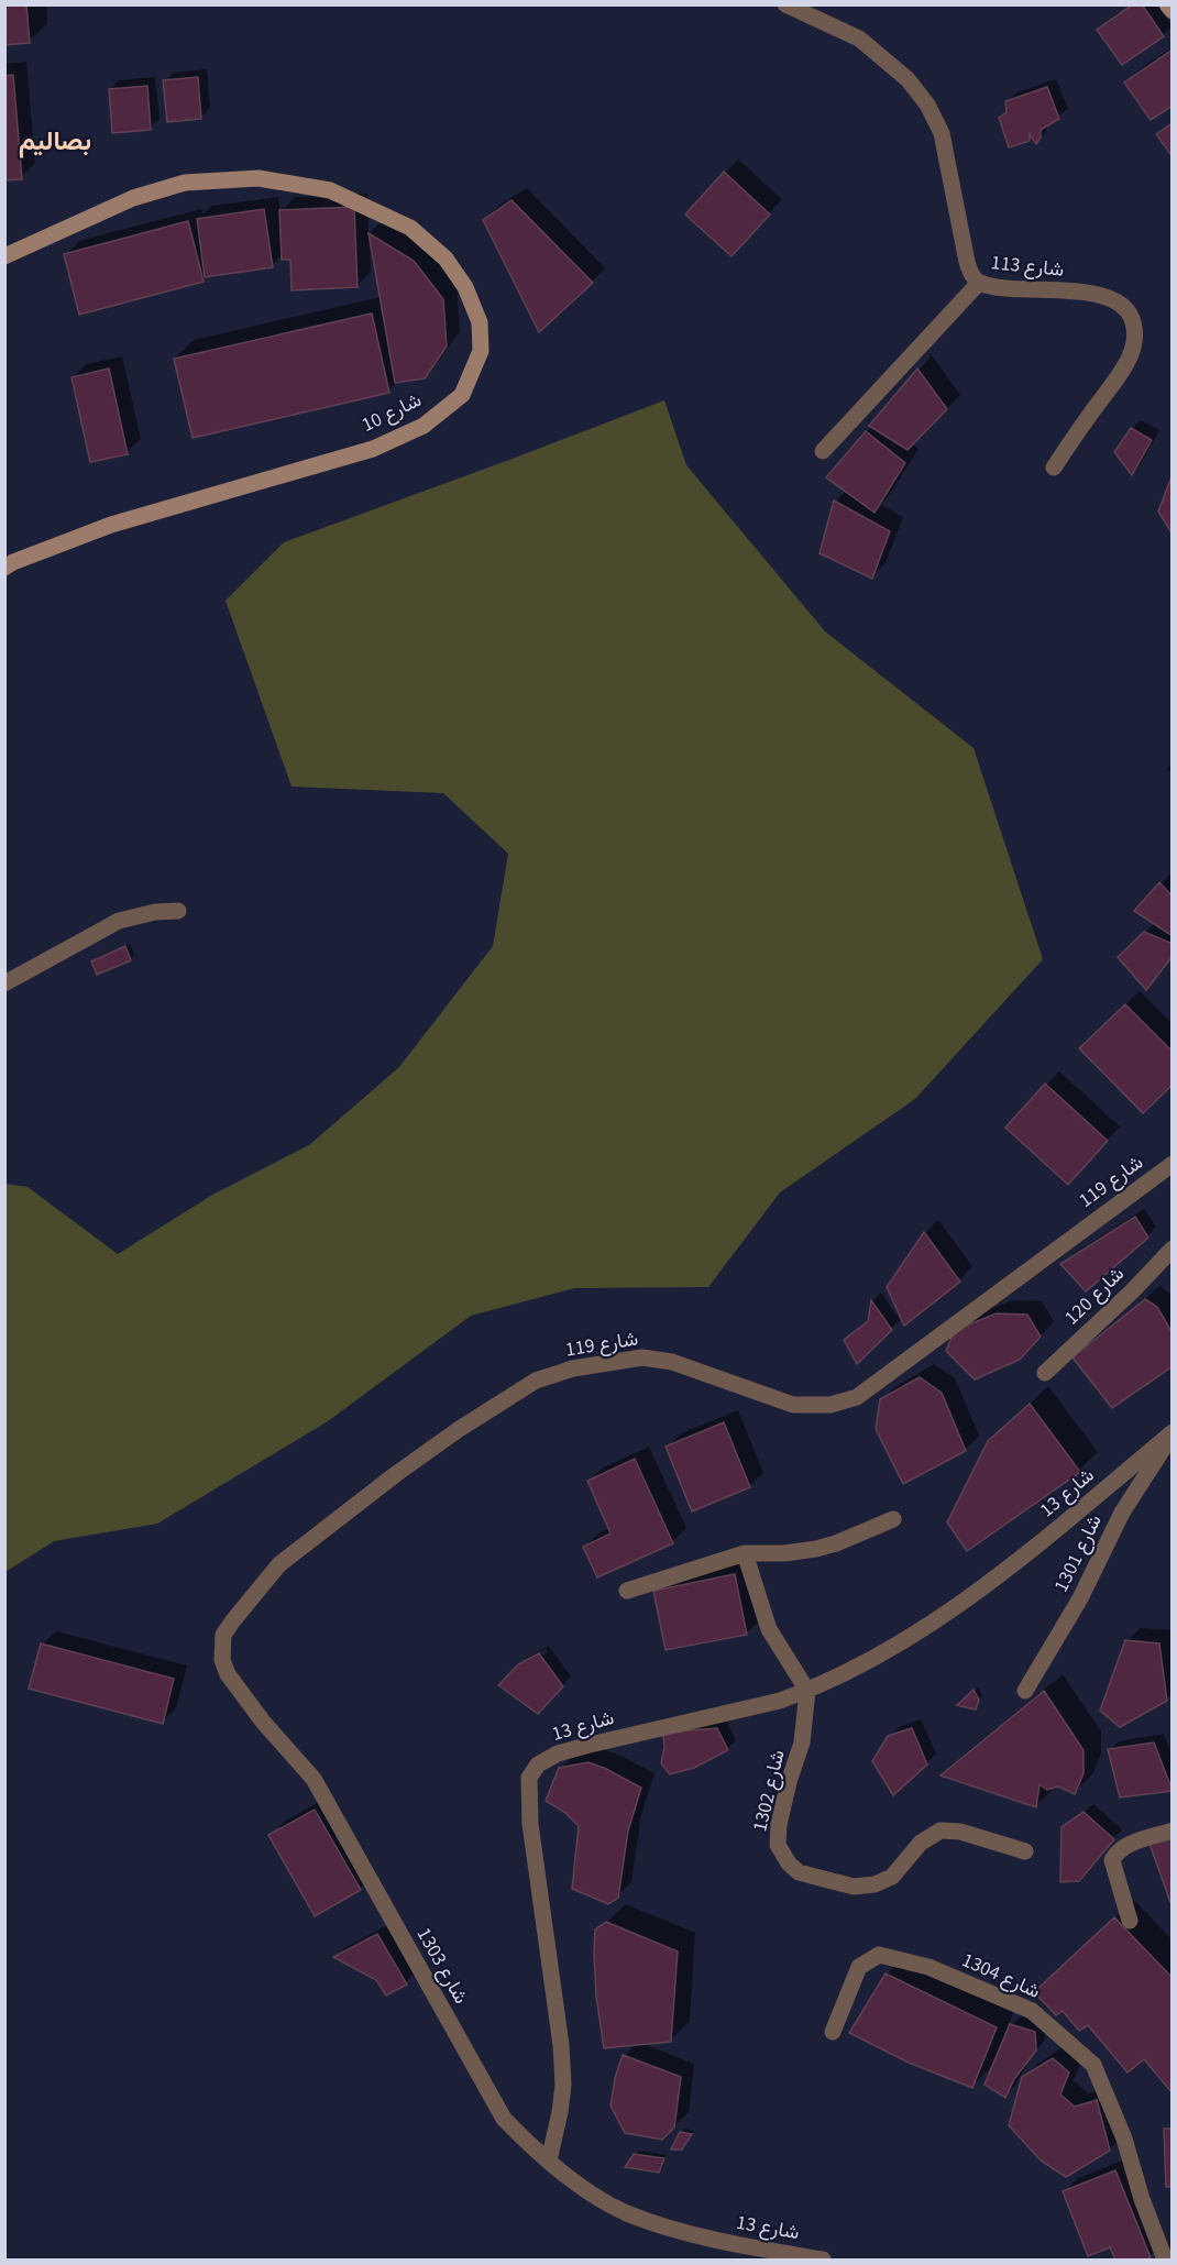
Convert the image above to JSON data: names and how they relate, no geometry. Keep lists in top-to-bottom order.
{
  "streets": {
    "main road": ["شارع 10"],
    "street": [
      "شارع 113",
      "شارع 119",
      "شارع 120",
      "شارع 13",
      "شارع 1301",
      "شارع 1302",
      "شارع 1303",
      "شارع 1304"
    ]
  },
  "crossings": [
    ["شارع 119", "شارع 1303"],
    ["شارع 13", "شارع 1301"],
    ["شارع 13", "شارع 1302"],
    ["شارع 13", "شارع 1303"]
  ],
  "districts": ["بصاليم"]
}
